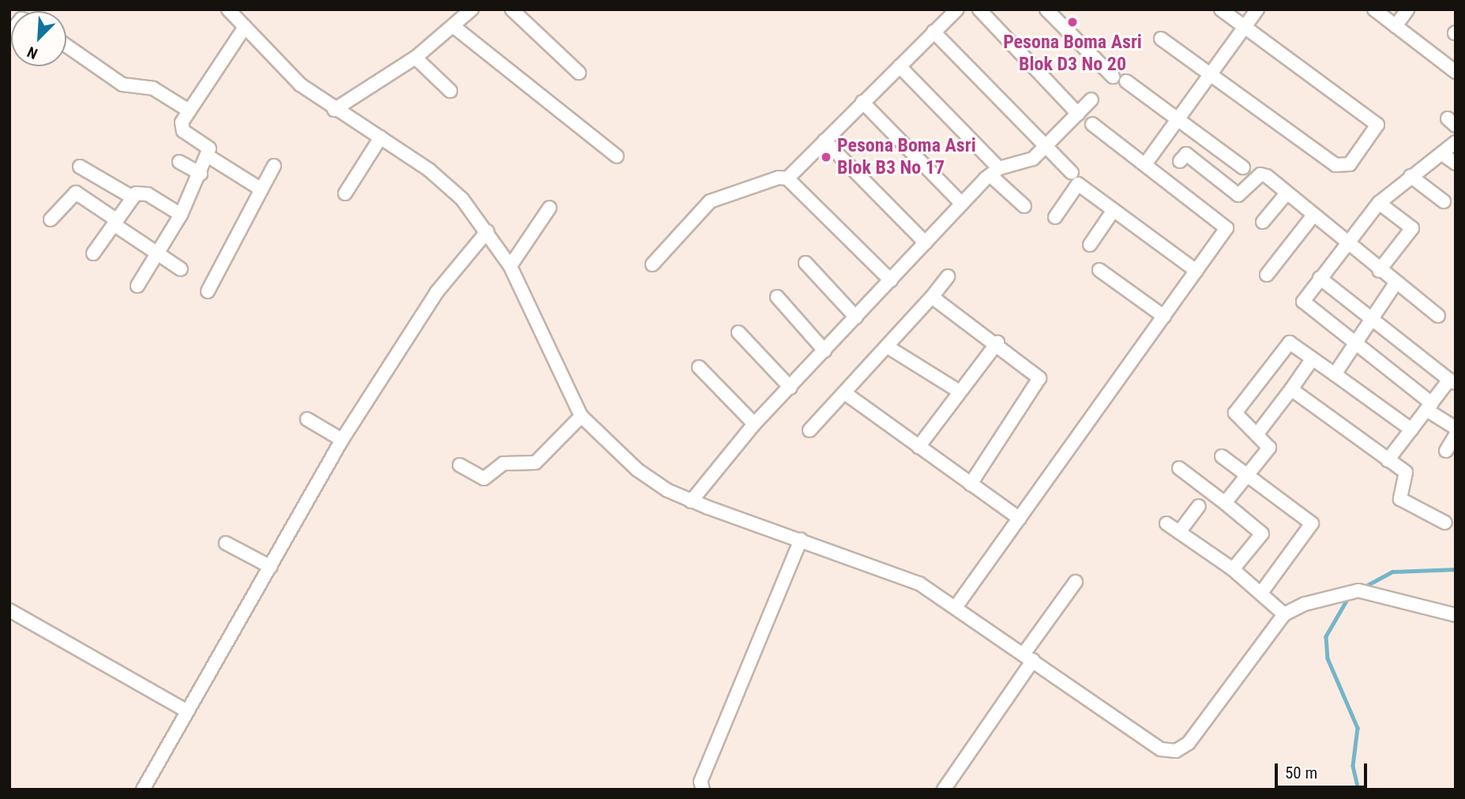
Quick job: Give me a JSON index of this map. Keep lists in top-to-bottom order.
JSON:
{
  "places": ["Pesona Boma Asri Blok D3 No 20", "Pesona Boma Asri Blok B3 No 17"],
  "scale_bar": "50 m",
  "north": "bottom left"
}
